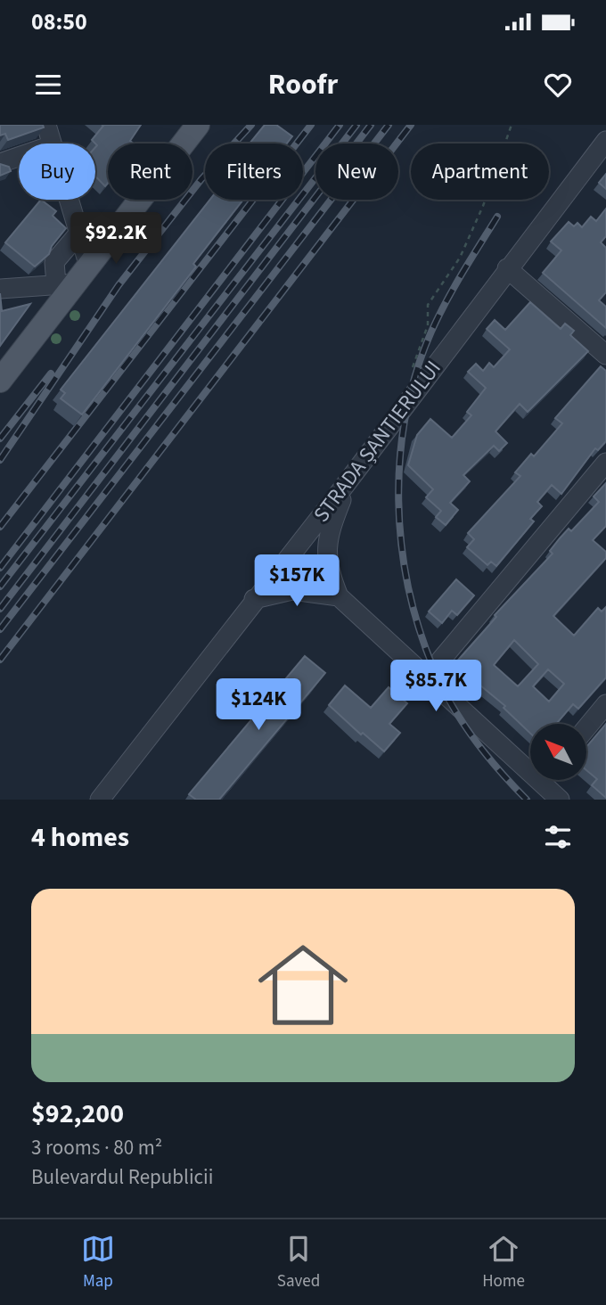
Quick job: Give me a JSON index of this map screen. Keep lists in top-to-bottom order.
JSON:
{
  "streets": {
    "street": ["STRADA ȘANTIERULUI"]
  },
  "north": "top left",
  "page": {
    "status": "08:50",
    "header": "Roofr",
    "chip": [
      "Buy",
      "Rent",
      "Filters",
      "New",
      "Apartment"
    ],
    "price": [
      "$92.2K",
      "$157K",
      "$85.7K",
      "$124K"
    ],
    "heading": "4 homes",
    "list": [
      {
        "name": "$92,200",
        "note": "3 rooms · 80 m² · Bulevardul Republicii"
      }
    ],
    "tabs": ["Map", "Saved", "Home"]
  }
}
